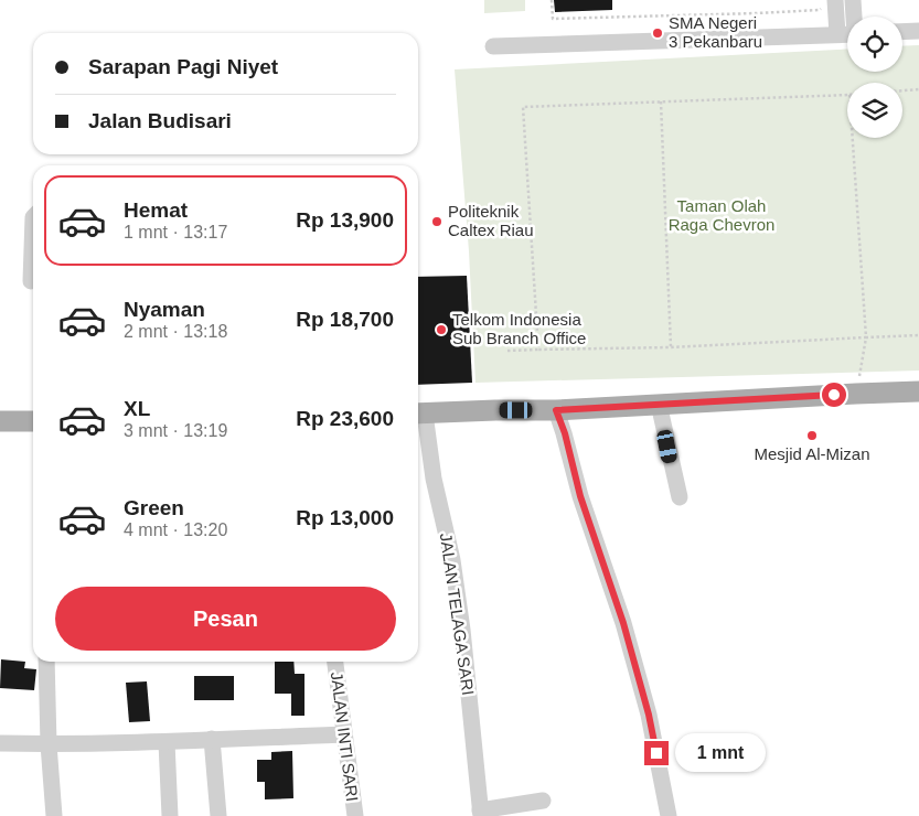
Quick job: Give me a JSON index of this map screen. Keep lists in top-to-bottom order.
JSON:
{
  "streets": {
    "street": ["JALAN TELAGA SARI", "JALAN INTI SARI"]
  },
  "parks": ["Taman Olah Raga Chevron"],
  "places": [
    "SMA Negeri 3 Pekanbaru",
    "Politeknik Caltex Riau",
    "Telkom Indonesia Sub Branch Office",
    "Mesjid Al-Mizan"
  ],
  "page": {
    "banner": ["Sarapan Pagi Niyet", "Jalan Budisari"],
    "list": [
      {
        "name": "Hemat",
        "note": "1 mnt · 13:17",
        "value": "Rp 13,900"
      },
      {
        "name": "Nyaman",
        "note": "2 mnt · 13:18",
        "value": "Rp 18,700"
      },
      {
        "name": "XL",
        "note": "3 mnt · 13:19",
        "value": "Rp 23,600"
      },
      {
        "name": "Green",
        "note": "4 mnt · 13:20",
        "value": "Rp 13,000"
      }
    ],
    "buttons": "Pesan",
    "bubble": "1 mnt"
  }
}
